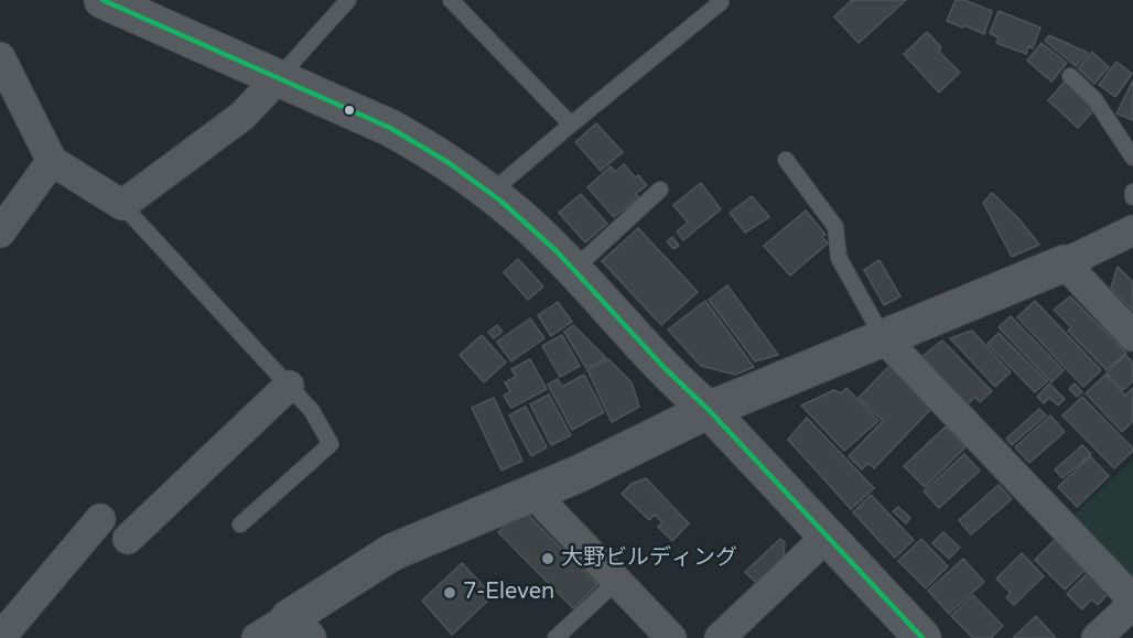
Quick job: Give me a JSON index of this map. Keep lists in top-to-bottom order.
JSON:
{
  "places": ["大野ビルディング", "7-Eleven"]
}
